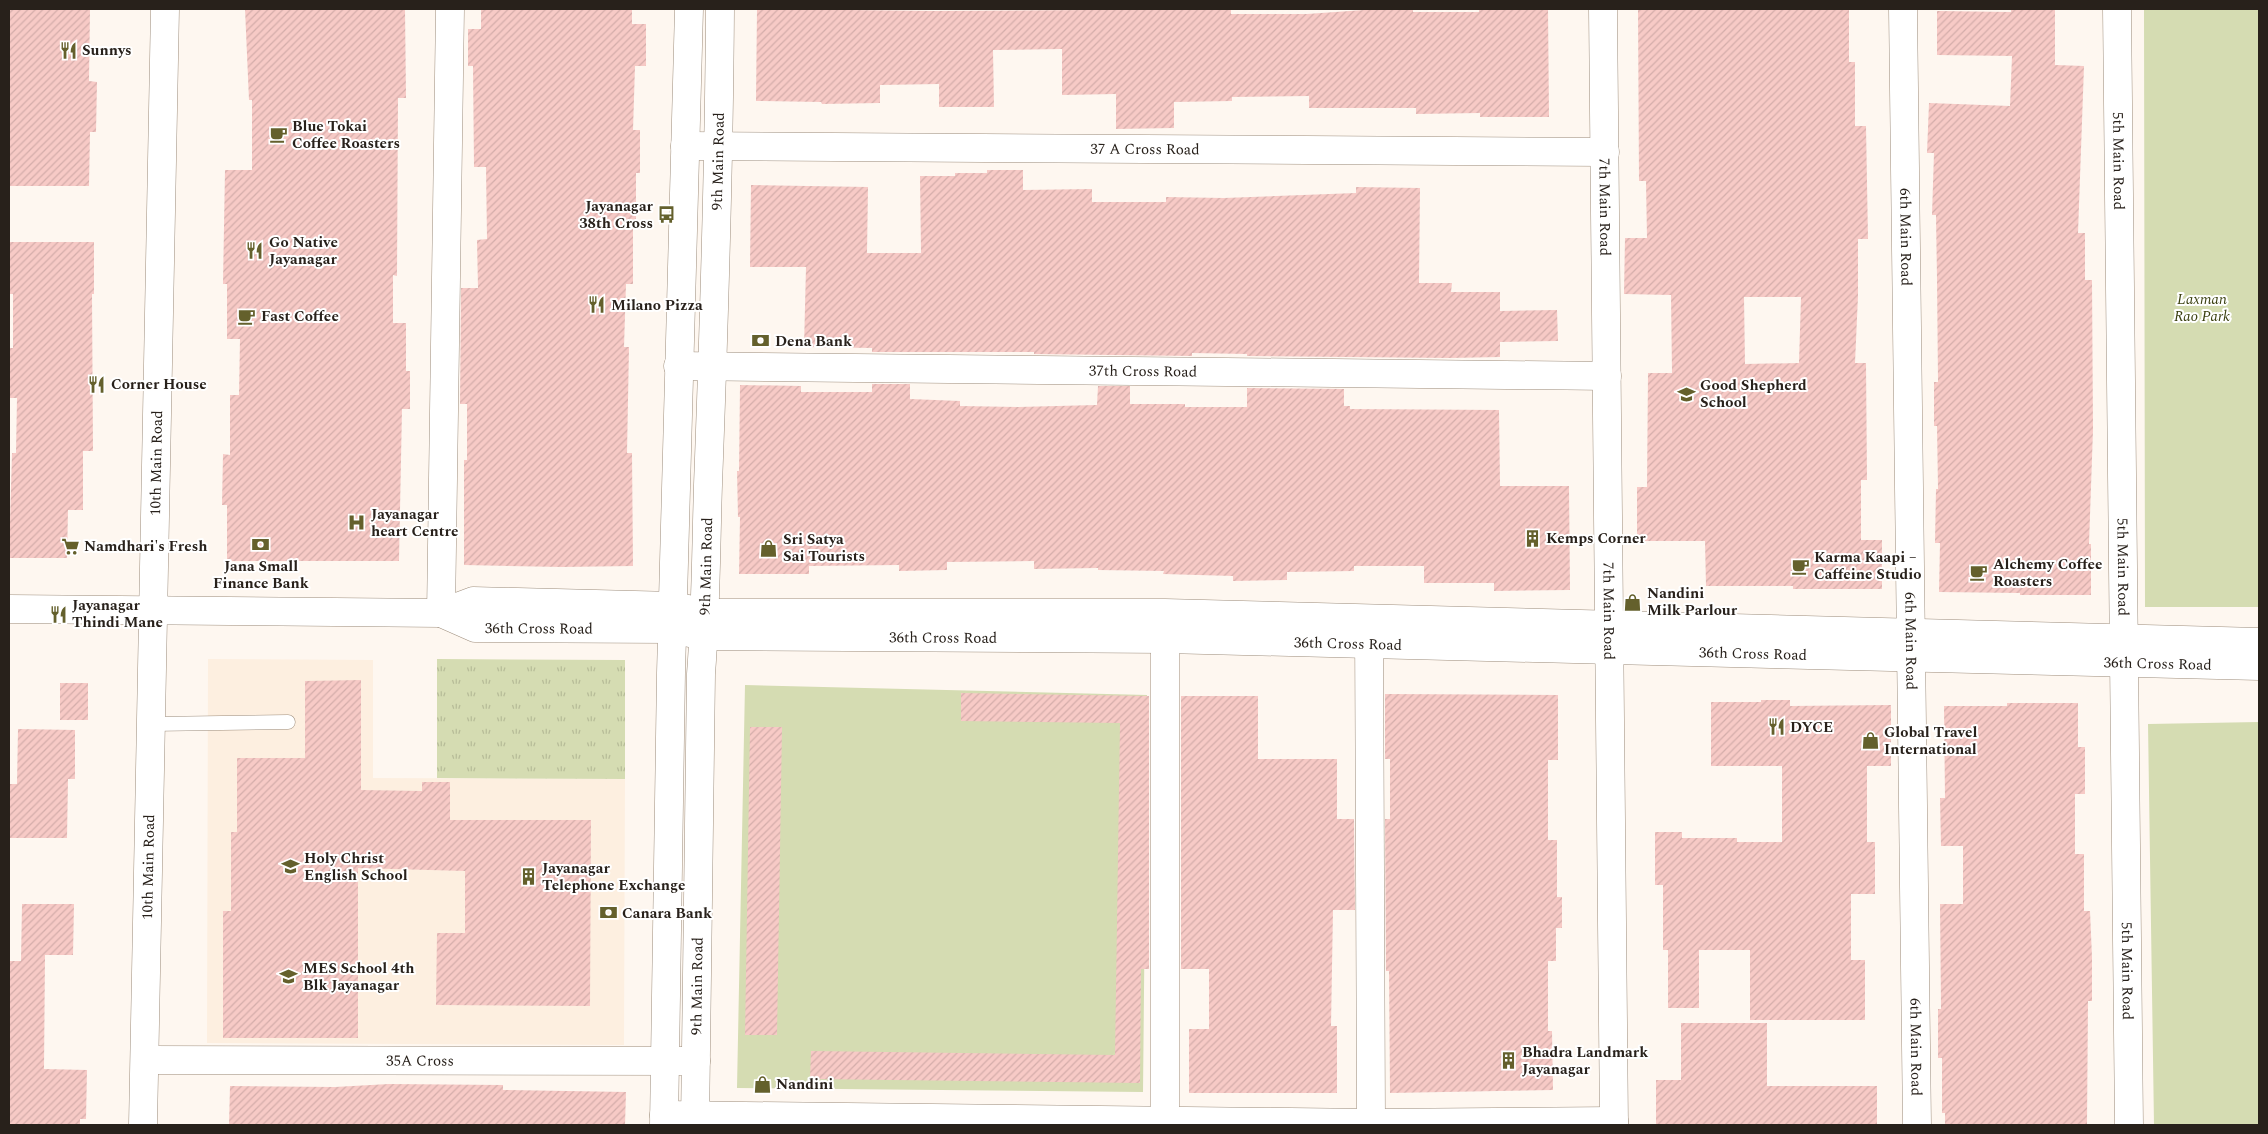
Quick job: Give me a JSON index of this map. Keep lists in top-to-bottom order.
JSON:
{
  "streets": {
    "street": [
      "37 A Cross Road",
      "9th Main Road",
      "5th Main Road",
      "7th Main Road",
      "6th Main Road",
      "37th Cross Road",
      "10th Main Road",
      "36th Cross Road",
      "35A Cross"
    ]
  },
  "crossings": [
    ["37 A Cross Road", "9th Main Road"],
    ["37 A Cross Road", "7th Main Road"],
    ["9th Main Road", "37th Cross Road"],
    ["9th Main Road", "36th Cross Road"],
    ["9th Main Road", "35A Cross"],
    ["5th Main Road", "36th Cross Road"],
    ["7th Main Road", "37th Cross Road"],
    ["7th Main Road", "36th Cross Road"],
    ["6th Main Road", "36th Cross Road"],
    ["10th Main Road", "36th Cross Road"],
    ["10th Main Road", "35A Cross"]
  ],
  "parks": ["Laxman Rao Park"],
  "places": {
    "restaurant": [
      "Sunnys",
      "Go Native Jayanagar",
      "Milano Pizza",
      "Corner House",
      "Jayanagar Thindi Mane",
      "DYCE"
    ],
    "cafe": [
      "Blue Tokai Coffee Roasters",
      "Fast Coffee",
      "Karma Kaapi – Caffeine Studio",
      "Alchemy Coffee Roasters"
    ],
    "bus stop": ["Jayanagar 38th Cross"],
    "bank": ["Dena Bank", "Jana Small Finance Bank", "Canara Bank"],
    "school or university": ["Good Shepherd School", "Holy Christ English School", "MES School 4th Blk Jayanagar"],
    "hospital": ["Jayanagar heart Centre"],
    "building": ["Kemps Corner", "Jayanagar Telephone Exchange", "Bhadra Landmark Jayanagar"],
    "supermarket": ["Namdhari's Fresh"],
    "shop": [
      "Sri Satya Sai Tourists",
      "Nandini Milk Parlour",
      "Global Travel International",
      "Nandini"
    ]
  }
}
